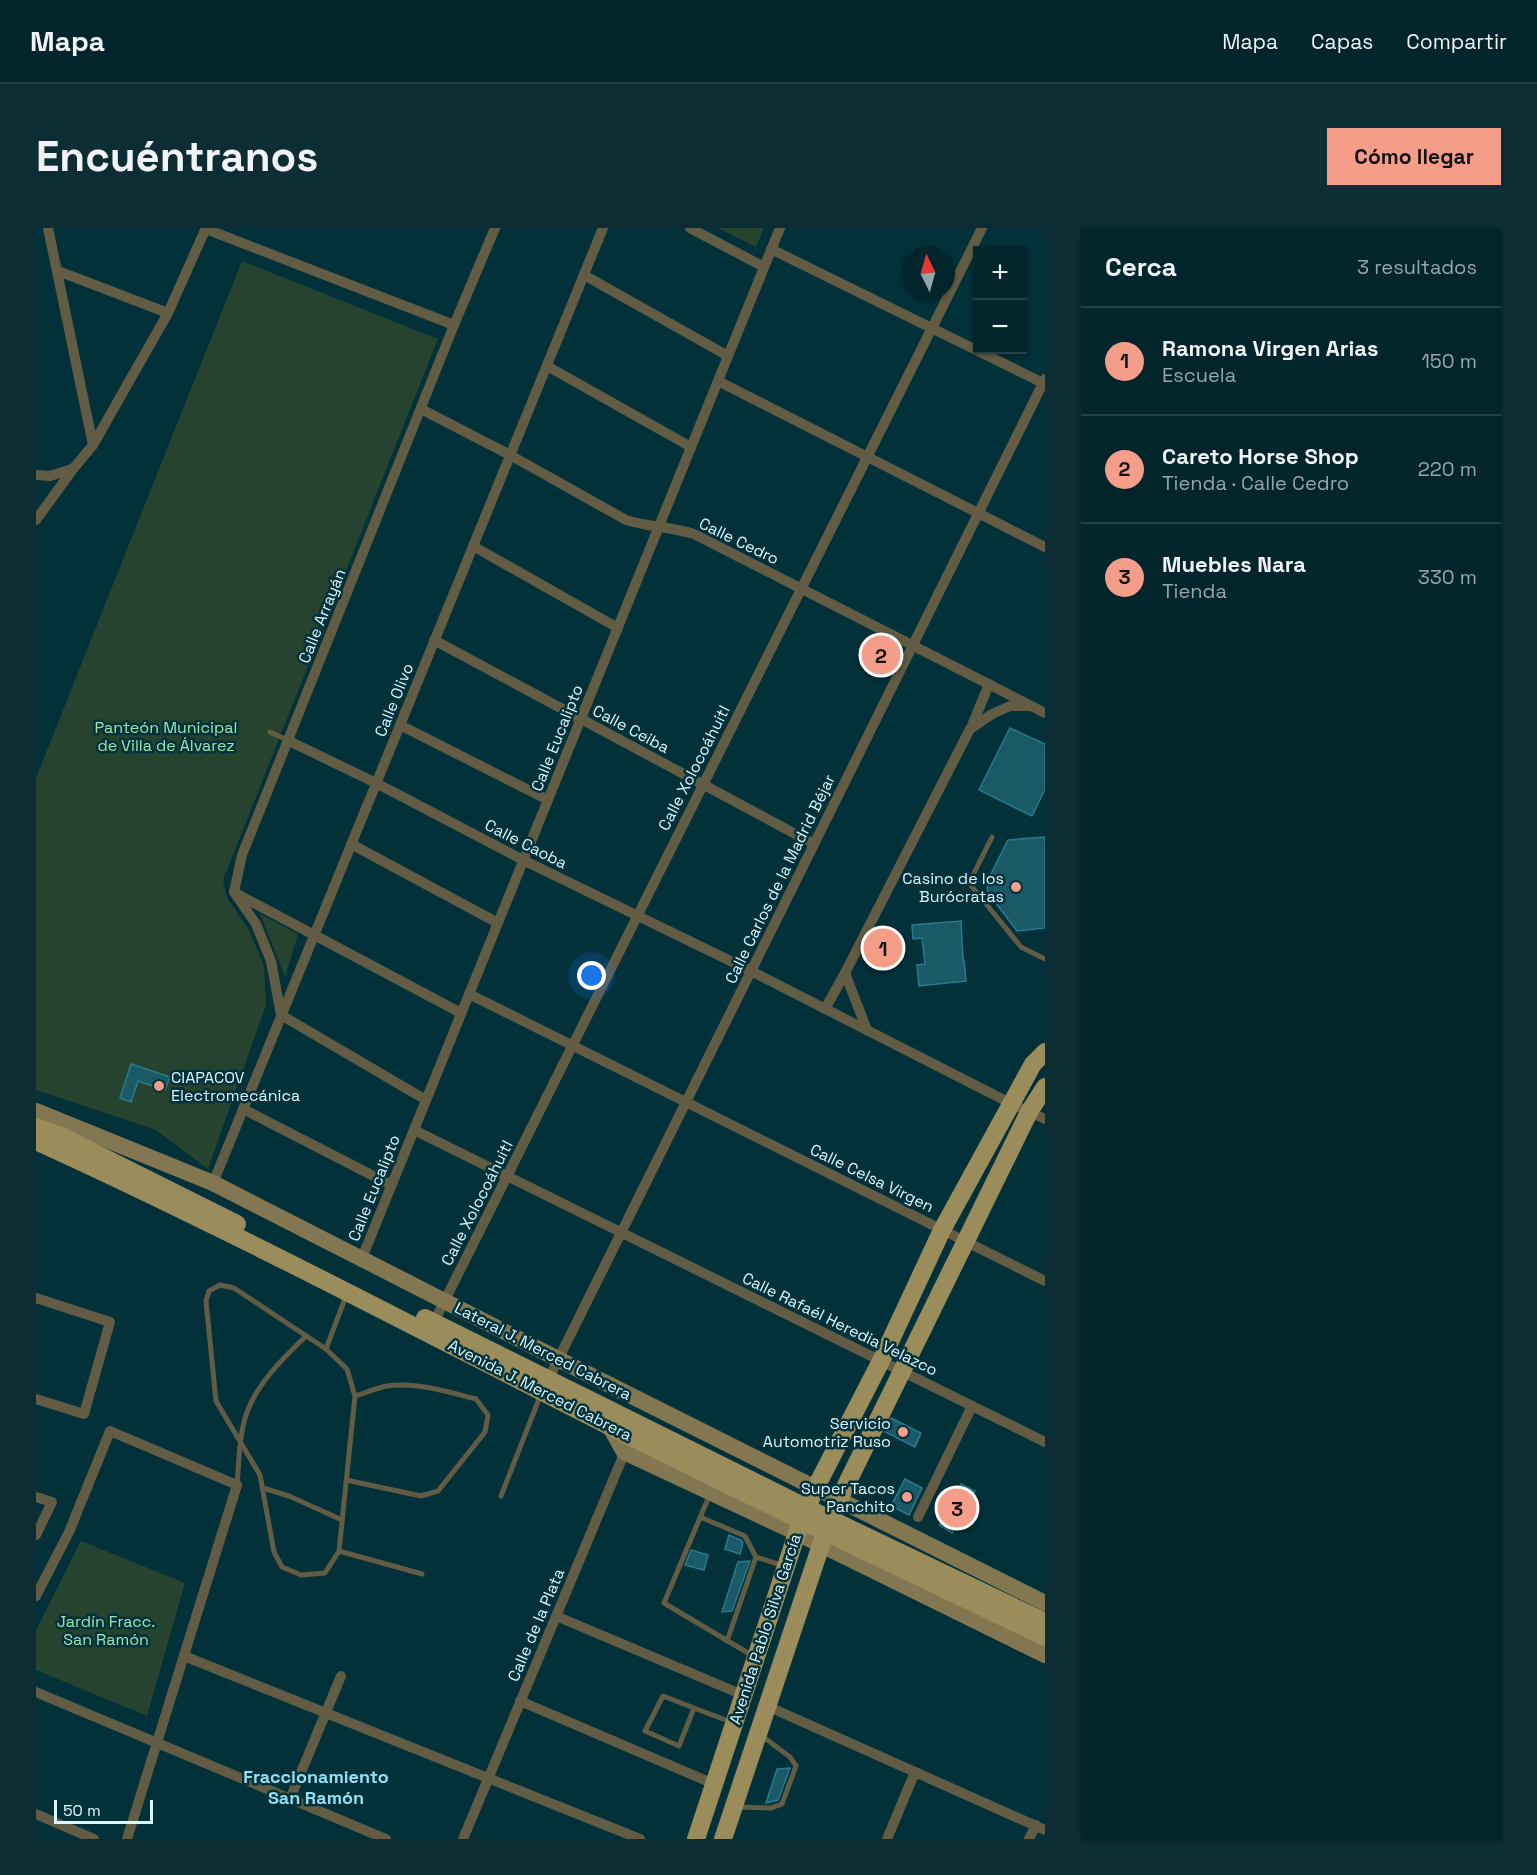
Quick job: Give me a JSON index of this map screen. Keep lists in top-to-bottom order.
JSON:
{
  "streets": {
    "main road": ["Avenida J. Merced Cabrera", "Avenida Pablo Silva García"],
    "street": [
      "Calle Cedro",
      "Calle Arrayán",
      "Calle Olivo",
      "Calle Ceiba",
      "Calle Eucalipto",
      "Calle Xolocoáhuitl",
      "Calle Caoba",
      "Calle Carlos de la Madrid Béjar",
      "Calle Celsa Virgen",
      "Calle Rafaél Heredia Velazco",
      "Lateral J. Merced Cabrera",
      "Calle de la Plata"
    ]
  },
  "crossings": [
    ["Calle Cedro", "Calle Arrayán"],
    ["Calle Cedro", "Calle Olivo"],
    ["Calle Cedro", "Calle Eucalipto"],
    ["Calle Cedro", "Calle Xolocoáhuitl"],
    ["Calle Cedro", "Calle Carlos de la Madrid Béjar"],
    ["Calle Arrayán", "Calle Caoba"],
    ["Calle Olivo", "Calle Ceiba"],
    ["Calle Olivo", "Calle Caoba"],
    ["Calle Olivo", "Lateral J. Merced Cabrera"],
    ["Calle Ceiba", "Calle Eucalipto"],
    ["Calle Ceiba", "Calle Xolocoáhuitl"],
    ["Calle Ceiba", "Calle Carlos de la Madrid Béjar"],
    ["Calle Eucalipto", "Calle Caoba"],
    ["Calle Eucalipto", "Calle Celsa Virgen"],
    ["Calle Eucalipto", "Calle Rafaél Heredia Velazco"],
    ["Calle Eucalipto", "Lateral J. Merced Cabrera"],
    ["Calle Xolocoáhuitl", "Calle Caoba"],
    ["Calle Xolocoáhuitl", "Calle Celsa Virgen"],
    ["Calle Xolocoáhuitl", "Calle Rafaél Heredia Velazco"],
    ["Calle Xolocoáhuitl", "Lateral J. Merced Cabrera"],
    ["Calle Xolocoáhuitl", "Avenida J. Merced Cabrera"],
    ["Calle Caoba", "Calle Carlos de la Madrid Béjar"],
    ["Calle Caoba", "Avenida Pablo Silva García"],
    ["Calle Carlos de la Madrid Béjar", "Calle Celsa Virgen"],
    ["Calle Carlos de la Madrid Béjar", "Calle Rafaél Heredia Velazco"],
    ["Calle Carlos de la Madrid Béjar", "Lateral J. Merced Cabrera"],
    ["Calle Carlos de la Madrid Béjar", "Avenida J. Merced Cabrera"],
    ["Calle Celsa Virgen", "Avenida Pablo Silva García"],
    ["Calle Rafaél Heredia Velazco", "Avenida Pablo Silva García"],
    ["Lateral J. Merced Cabrera", "Avenida Pablo Silva García"],
    ["Avenida J. Merced Cabrera", "Calle de la Plata"],
    ["Avenida J. Merced Cabrera", "Avenida Pablo Silva García"]
  ],
  "districts": ["Fraccionamiento San Ramón"],
  "parks": ["Panteón Municipal de Villa de Álvarez", "Jardín Fracc. San Ramón"],
  "places": [
    "Casino de los Burócratas",
    "CIAPACOV Electromecánica",
    "Servicio Automotriz Ruso",
    "Super Tacos Panchito"
  ],
  "scale_bar": "50 m",
  "north": "top",
  "page": {
    "header": "Mapa",
    "nav": ["Mapa", "Capas", "Compartir"],
    "buttons": "Cómo llegar",
    "title": "Encuéntranos",
    "heading": ["Cerca", "3 resultados"],
    "map_buttons": ["+", "−"],
    "list": [
      {
        "mark": "1",
        "name": "Ramona Virgen Arias",
        "note": "Escuela",
        "value": "150 m"
      },
      {
        "mark": "2",
        "name": "Careto Horse Shop",
        "note": "Tienda · Calle Cedro",
        "value": "220 m"
      },
      {
        "mark": "3",
        "name": "Muebles Nara",
        "note": "Tienda",
        "value": "330 m"
      }
    ],
    "pins": ["2", "1", "3"],
    "scale": "50 m"
  }
}
